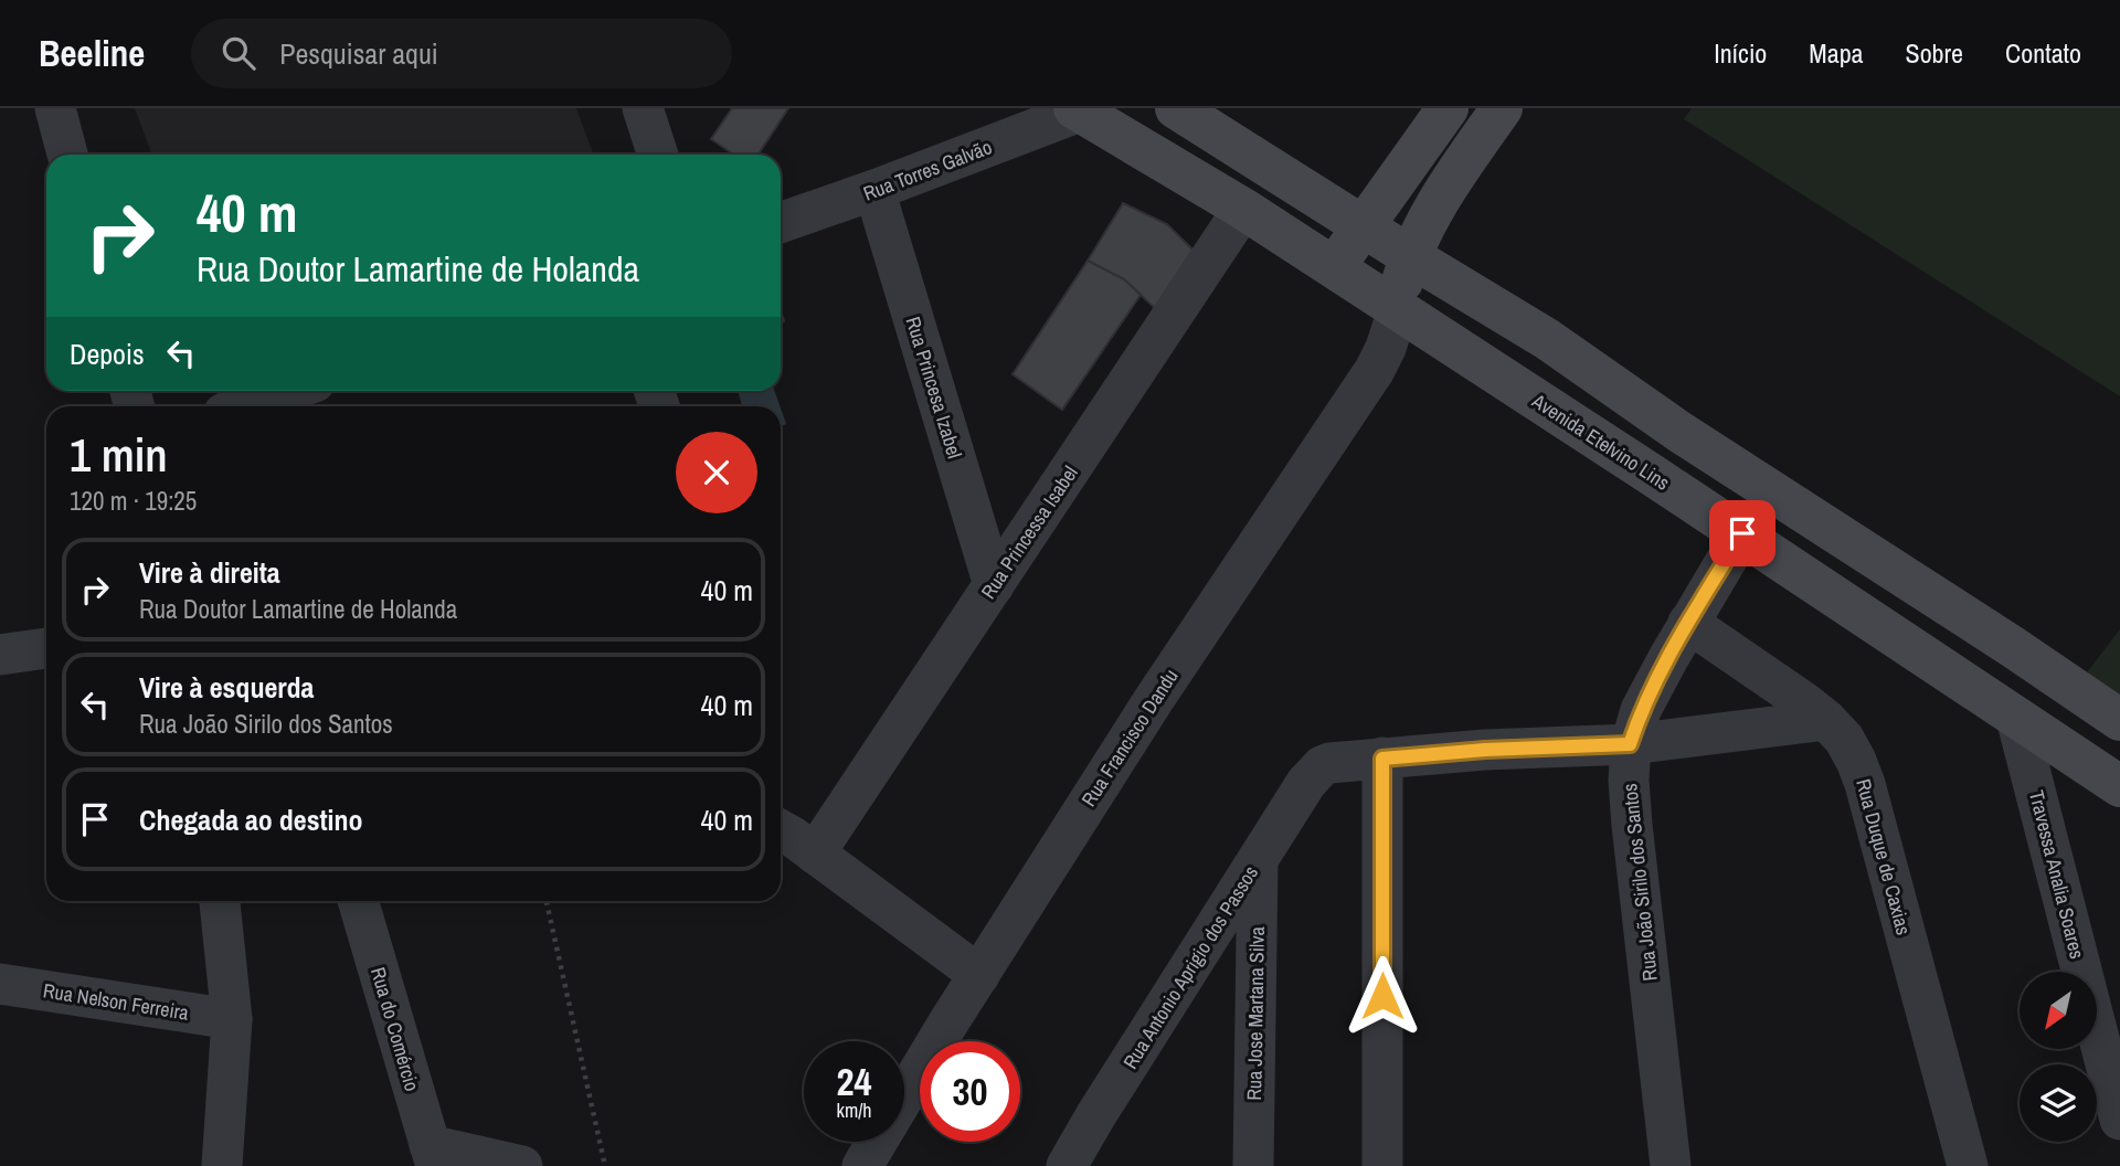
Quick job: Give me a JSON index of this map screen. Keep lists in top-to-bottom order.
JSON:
{
  "streets": {
    "main road": ["Avenida Etelvino Lins"],
    "street": [
      "Rua Torres Galvão",
      "Rua Princesa Izabel",
      "Rua Princessa Isabel",
      "Rua Francisco Dandu",
      "Rua Duque de Caxias",
      "Travessa Analia Soares",
      "Rua João Sirilo dos Santos",
      "Rua Antonio Aprigio dos Passos",
      "Rua Nelson Ferreira",
      "Rua Jose Martana Silva",
      "Rua do Comércio"
    ]
  },
  "crossings": [
    ["Rua Torres Galvão", "Rua Princesa Izabel"],
    ["Rua Torres Galvão", "Avenida Etelvino Lins"],
    ["Rua Princesa Izabel", "Rua Princessa Isabel"],
    ["Avenida Etelvino Lins", "Rua Princessa Isabel"],
    ["Avenida Etelvino Lins", "Rua Francisco Dandu"],
    ["Avenida Etelvino Lins", "Travessa Analia Soares"],
    ["Avenida Etelvino Lins", "Rua João Sirilo dos Santos"],
    ["Rua Duque de Caxias", "Rua João Sirilo dos Santos"],
    ["Rua Antonio Aprigio dos Passos", "Rua Jose Martana Silva"]
  ],
  "north": "bottom left",
  "page": {
    "header": "Beeline",
    "search": "Pesquisar aqui",
    "nav": [
      "Início",
      "Mapa",
      "Sobre",
      "Contato"
    ],
    "turn": ["40 m", "Rua Doutor Lamartine de Holanda"],
    "then": "Depois",
    "heading": ["1 min", "120 m · 19:25"],
    "list": [
      {
        "name": "Vire à direita",
        "note": "Rua Doutor Lamartine de Holanda",
        "value": "40 m"
      },
      {
        "name": "Vire à esquerda",
        "note": "Rua João Sirilo dos Santos",
        "value": "40 m"
      },
      {
        "name": "Chegada ao destino",
        "value": "40 m"
      }
    ],
    "speed": "24 km/h",
    "limit": "30"
  }
}
